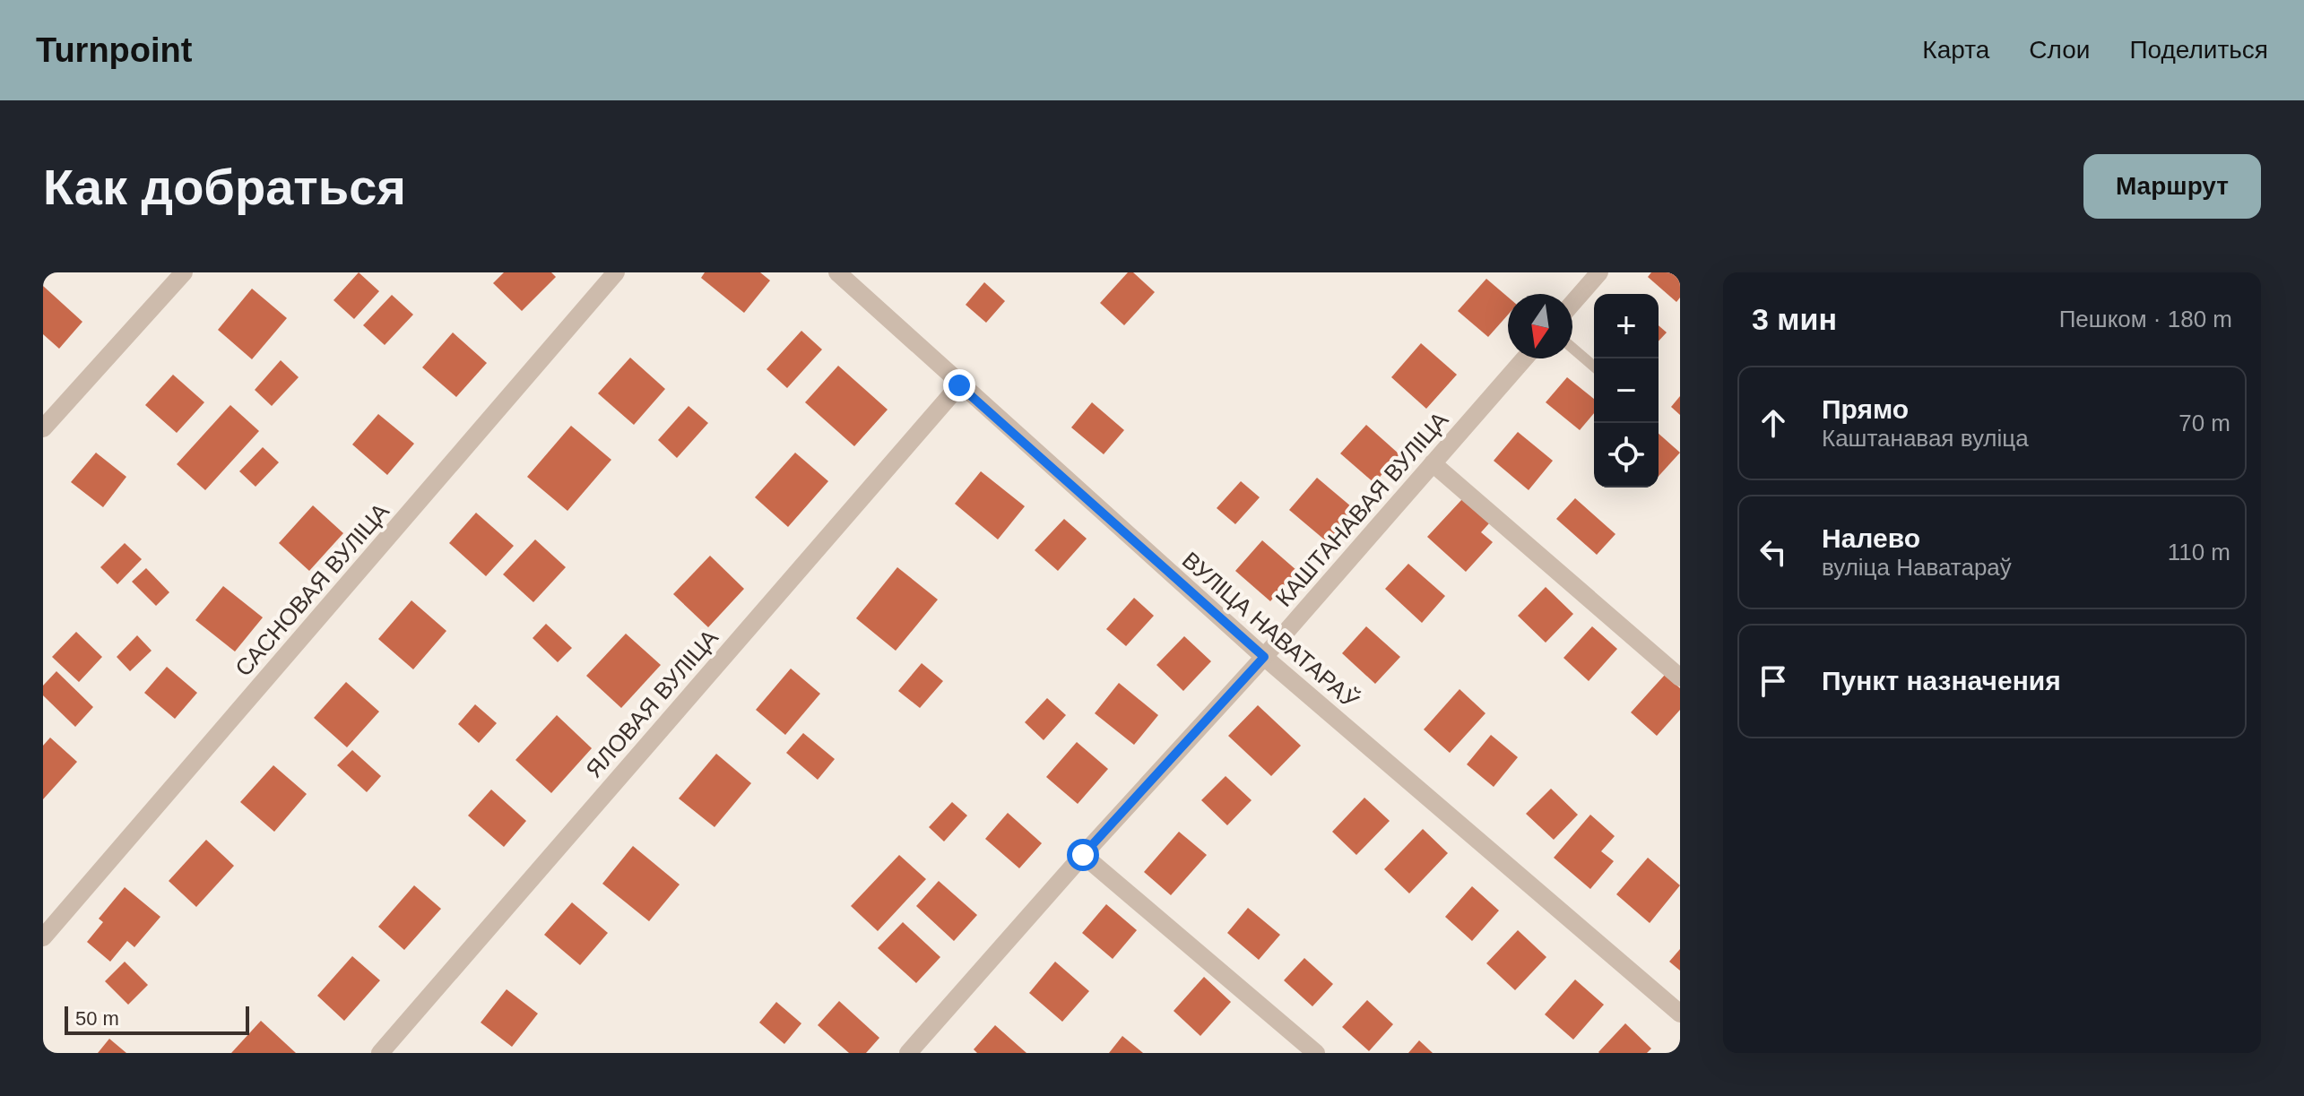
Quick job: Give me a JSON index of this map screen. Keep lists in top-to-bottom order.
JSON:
{
  "streets": {
    "street": [
      "КАШТАНАВАЯ ВУЛІЦА",
      "САСНОВАЯ ВУЛІЦА",
      "ВУЛІЦА НАВАТАРАЎ",
      "ЯЛОВАЯ ВУЛІЦА"
    ]
  },
  "crossings": [
    ["КАШТАНАВАЯ ВУЛІЦА", "ВУЛІЦА НАВАТАРАЎ"],
    ["ВУЛІЦА НАВАТАРАЎ", "ЯЛОВАЯ ВУЛІЦА"]
  ],
  "scale_bar": "50 m",
  "north": "bottom",
  "page": {
    "header": "Turnpoint",
    "nav": ["Карта", "Слои", "Поделиться"],
    "buttons": "Маршрут",
    "title": "Как добраться",
    "heading": ["3 мин", "Пешком · 180 m"],
    "map_buttons": ["+", "−"],
    "list": [
      ["Прямо", "Каштанавая вуліца", "70 m"],
      ["Налево", "вуліца Наватараў", "110 m"],
      "Пункт назначения"
    ],
    "scale": "50 m"
  }
}
